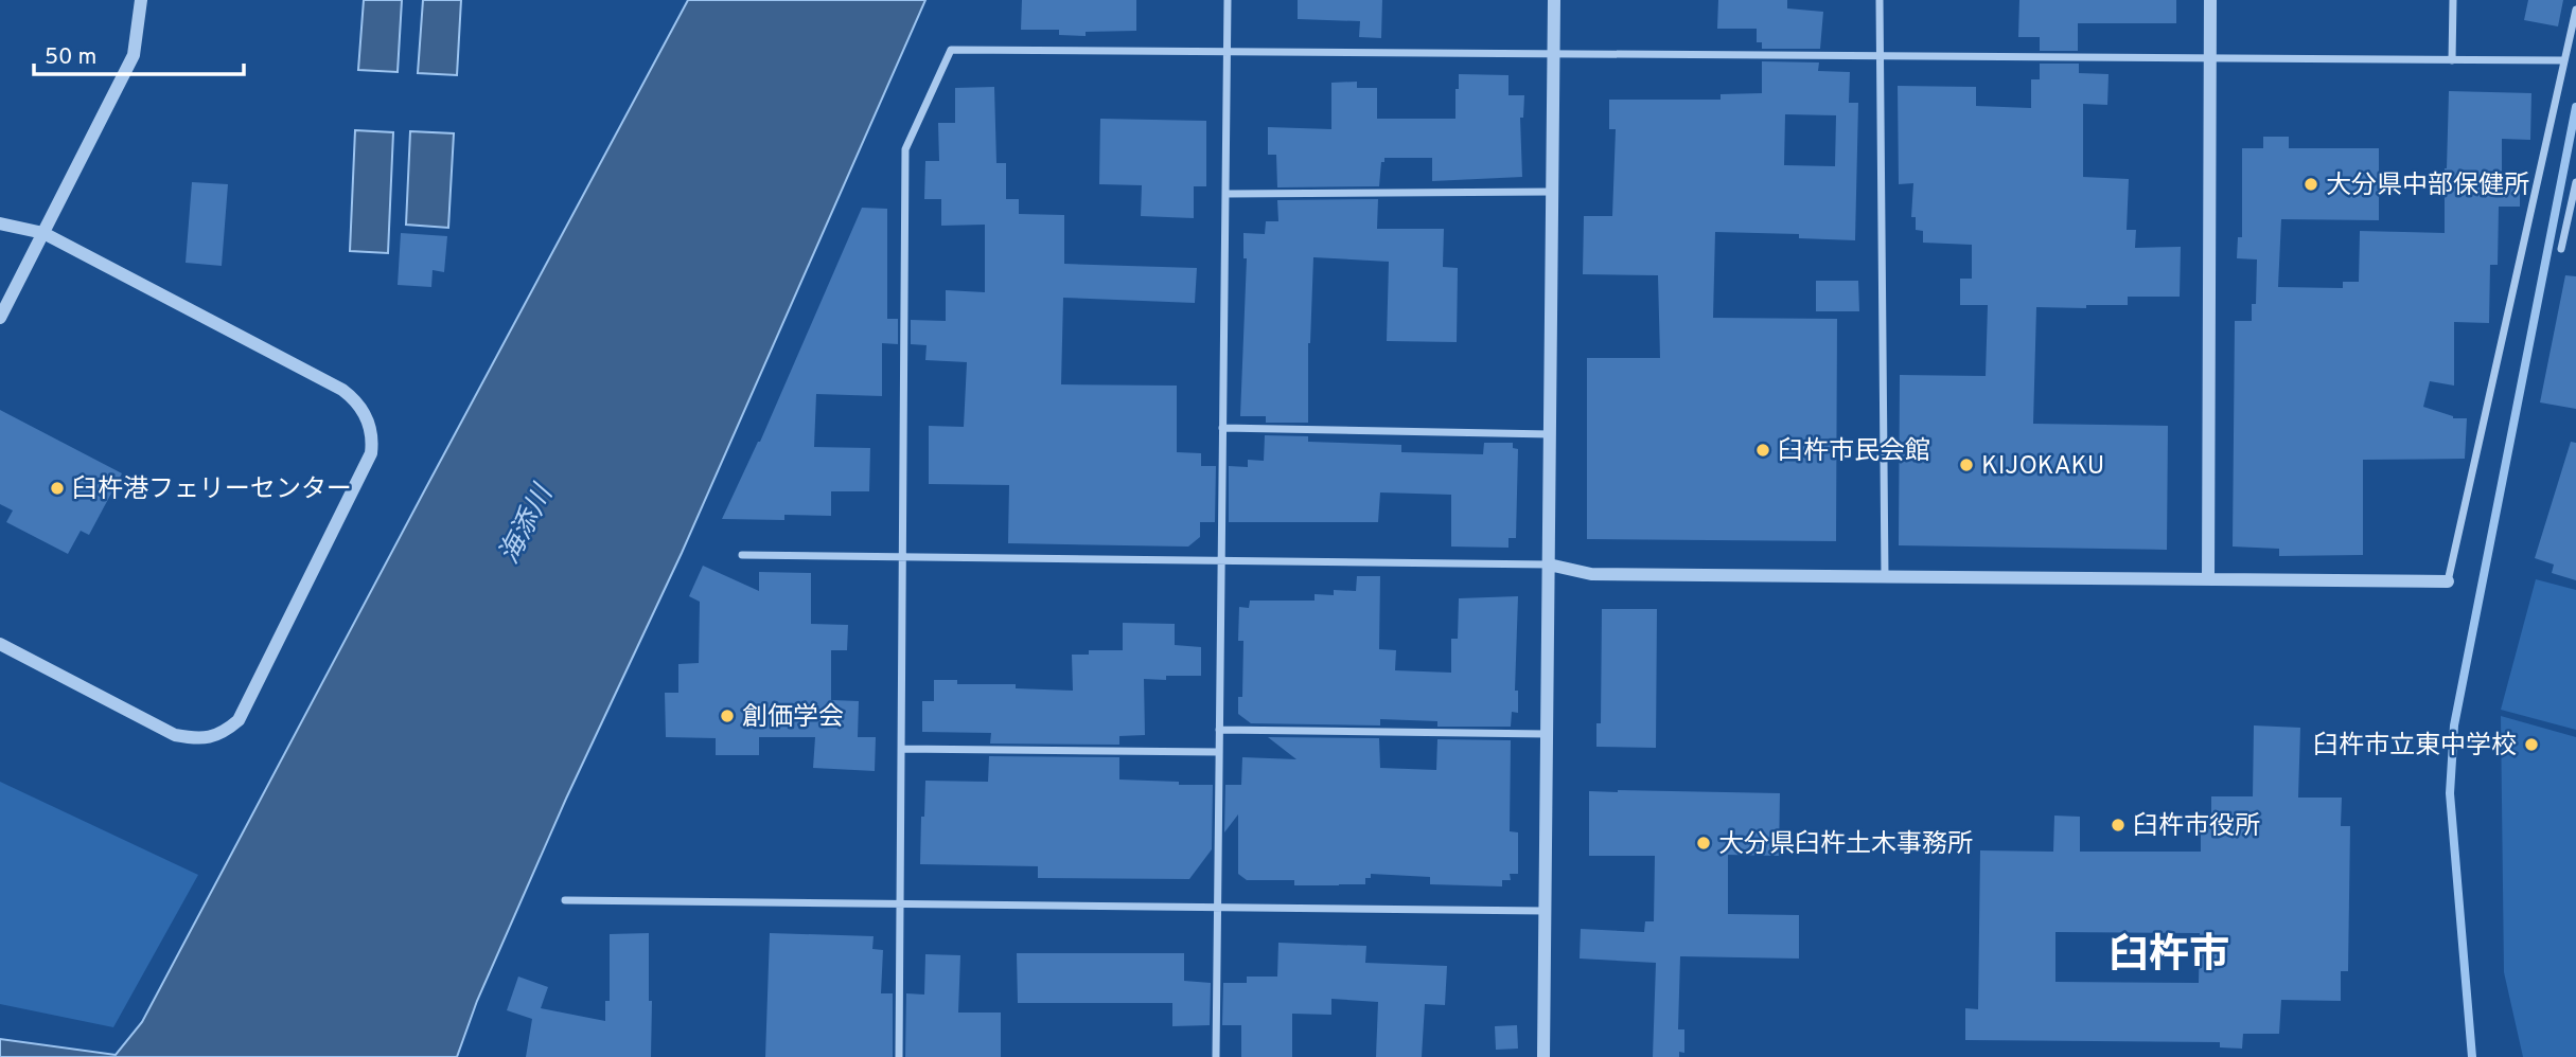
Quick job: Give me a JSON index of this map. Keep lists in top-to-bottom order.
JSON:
{
  "districts": ["臼杵市"],
  "water": ["海添川"],
  "places": [
    "大分県中部保健所",
    "臼杵市民会館",
    "KIJOKAKU",
    "臼杵港フェリーセンター",
    "創価学会",
    "臼杵市立東中学校",
    "臼杵市役所",
    "大分県臼杵土木事務所"
  ],
  "scale_bar": "50 m"
}
